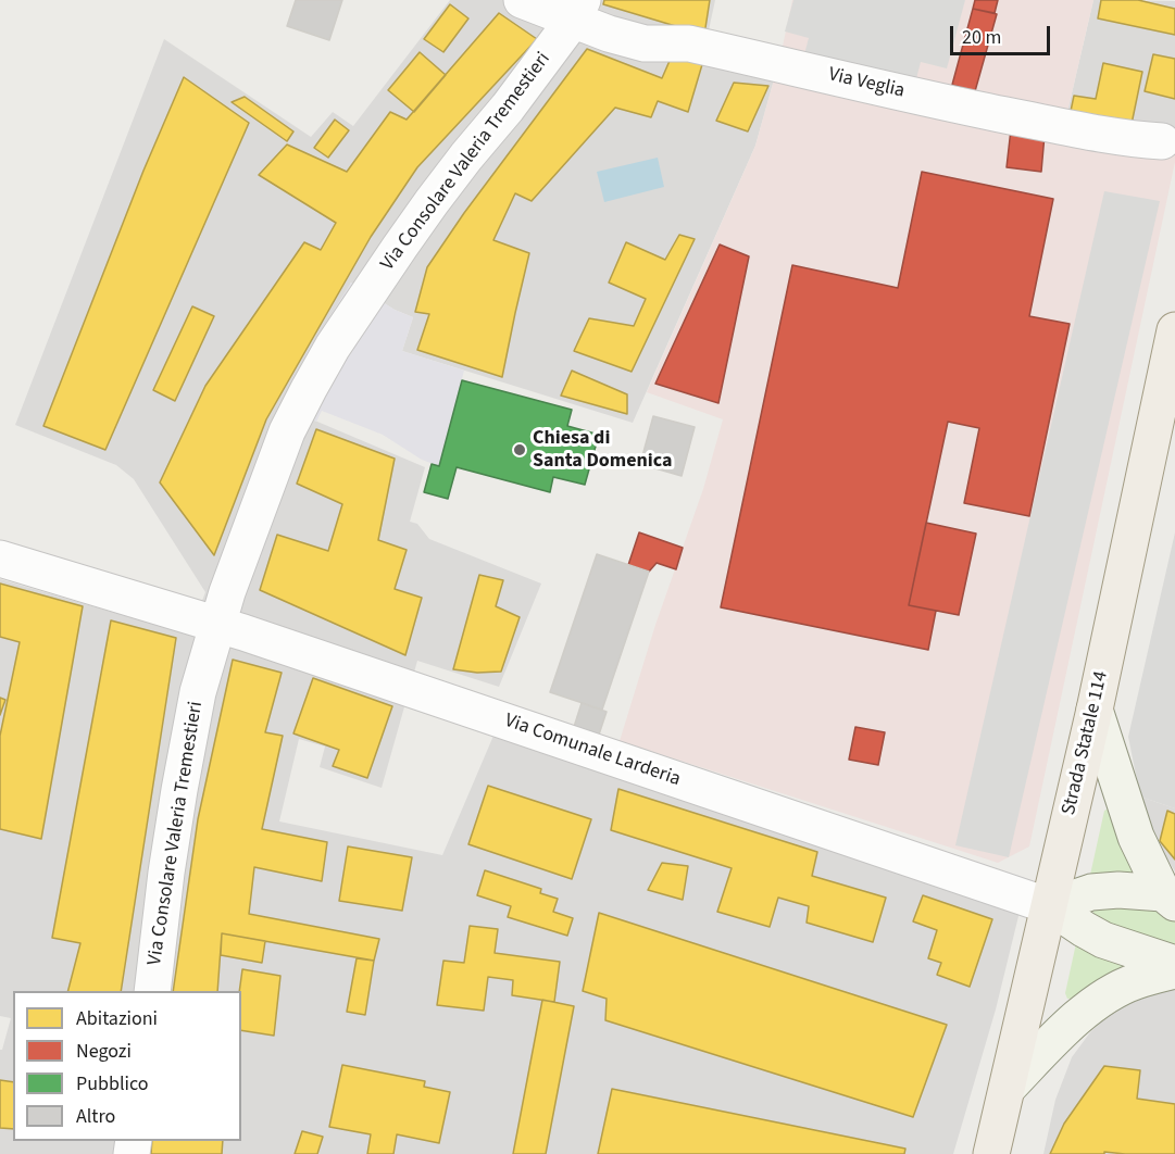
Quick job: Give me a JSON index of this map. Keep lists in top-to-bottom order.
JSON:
{
  "streets": {
    "main road": ["Strada Statale 114"],
    "street": ["Via Veglia", "Via Consolare Valeria Tremestieri", "Via Comunale Larderia"]
  },
  "crossings": [
    ["Via Veglia", "Via Consolare Valeria Tremestieri"],
    ["Via Consolare Valeria Tremestieri", "Via Comunale Larderia"],
    ["Strada Statale 114", "Via Comunale Larderia"]
  ],
  "places": ["Chiesa di Santa Domenica"],
  "legend": [
    "Abitazioni",
    "Negozi",
    "Pubblico",
    "Altro"
  ],
  "scale_bar": "20 m"
}
